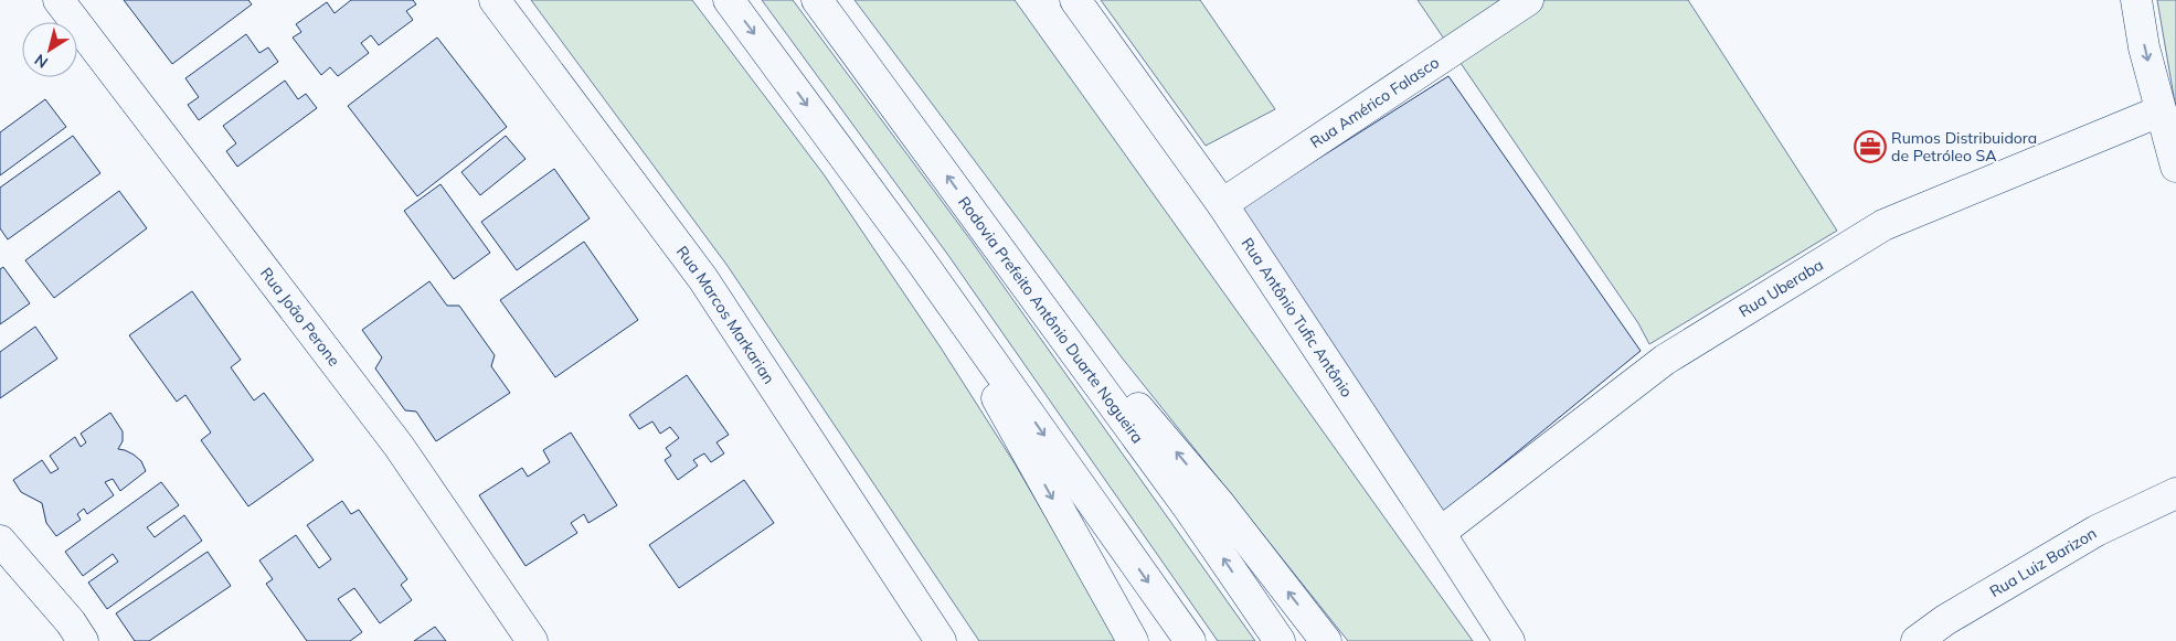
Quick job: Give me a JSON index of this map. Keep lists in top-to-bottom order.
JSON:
{
  "streets": {
    "main road": [
      "Rua Américo Falasco",
      "Rua Uberaba",
      "Rua Marcos Markarian",
      "Rua João Perone",
      "Rua Antônio Tufic Antônio",
      "Rodovia Prefeito Antônio Duarte Nogueira",
      "Rua Luiz Barizon"
    ]
  },
  "crossings": [
    ["Rua Américo Falasco", "Rua Antônio Tufic Antônio"],
    ["Rua Uberaba", "Rua Antônio Tufic Antônio"]
  ],
  "places": {
    "office": ["Rumos Distribuidora de Petróleo SA"]
  },
  "north": "bottom left"
}
